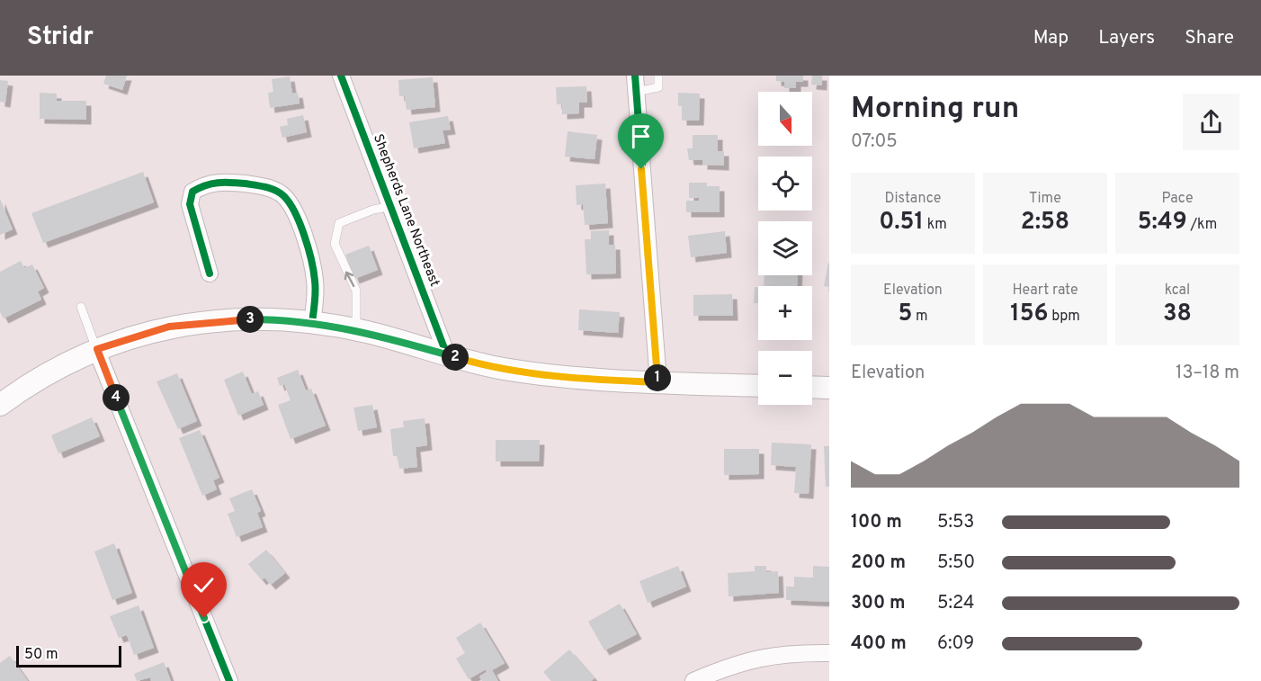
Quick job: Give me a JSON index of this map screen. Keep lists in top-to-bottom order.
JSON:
{
  "streets": {
    "street": ["Shepherds Lane Northeast"]
  },
  "scale_bar": "50 m",
  "north": "bottom",
  "page": {
    "header": "Stridr",
    "nav": ["Map", "Layers", "Share"],
    "heading": ["Morning run", "07:05"],
    "map_buttons": ["+", "−"],
    "stats": [
      ["Distance", "0.51 km"],
      ["Time", "2:58"],
      ["Pace", "5:49 /km"],
      ["Elevation", "5 m"],
      ["Heart rate", "156 bpm"],
      ["kcal", "38"]
    ],
    "pins": [
      "3",
      "2",
      "1",
      "4"
    ],
    "chart": ["Elevation", "13–18 m"],
    "list": [
      {
        "name": "100 m",
        "note": "5:53"
      },
      {
        "name": "200 m",
        "note": "5:50"
      },
      {
        "name": "300 m",
        "note": "5:24"
      },
      {
        "name": "400 m",
        "note": "6:09"
      }
    ],
    "scale": "50 m"
  }
}
